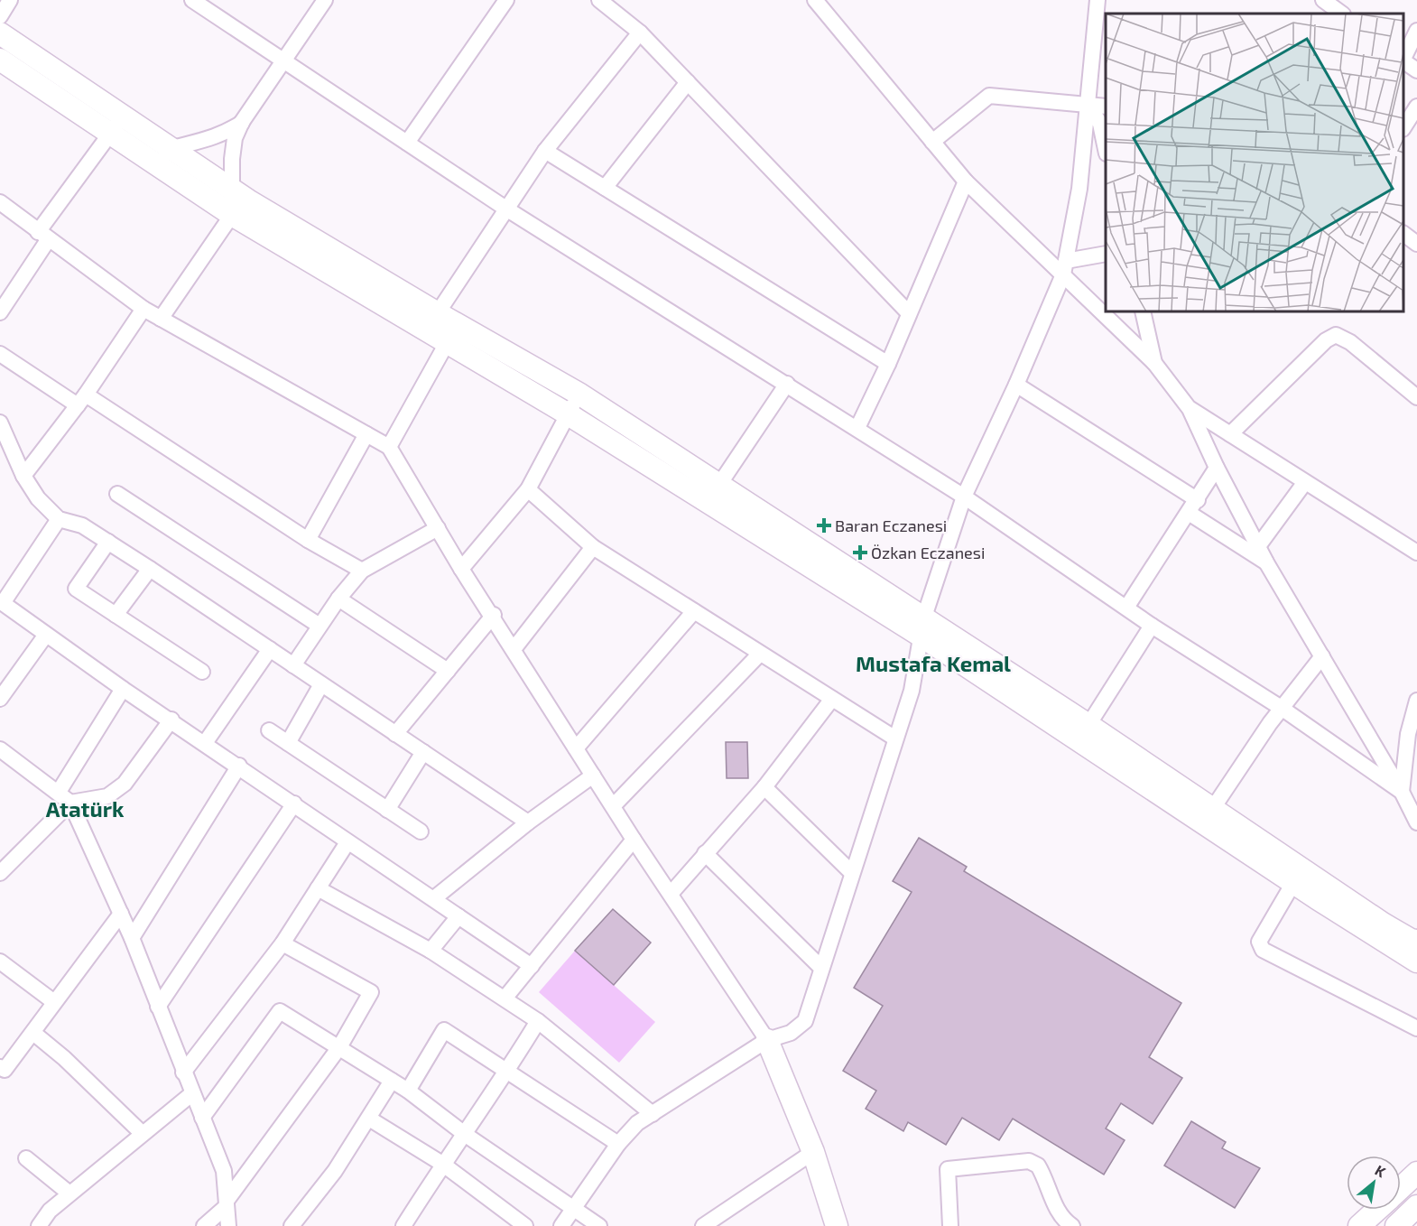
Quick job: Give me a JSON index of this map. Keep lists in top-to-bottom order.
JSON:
{
  "districts": ["Mustafa Kemal", "Atatürk"],
  "places": {
    "health": ["Baran Eczanesi", "Özkan Eczanesi"]
  },
  "north": "top right"
}
